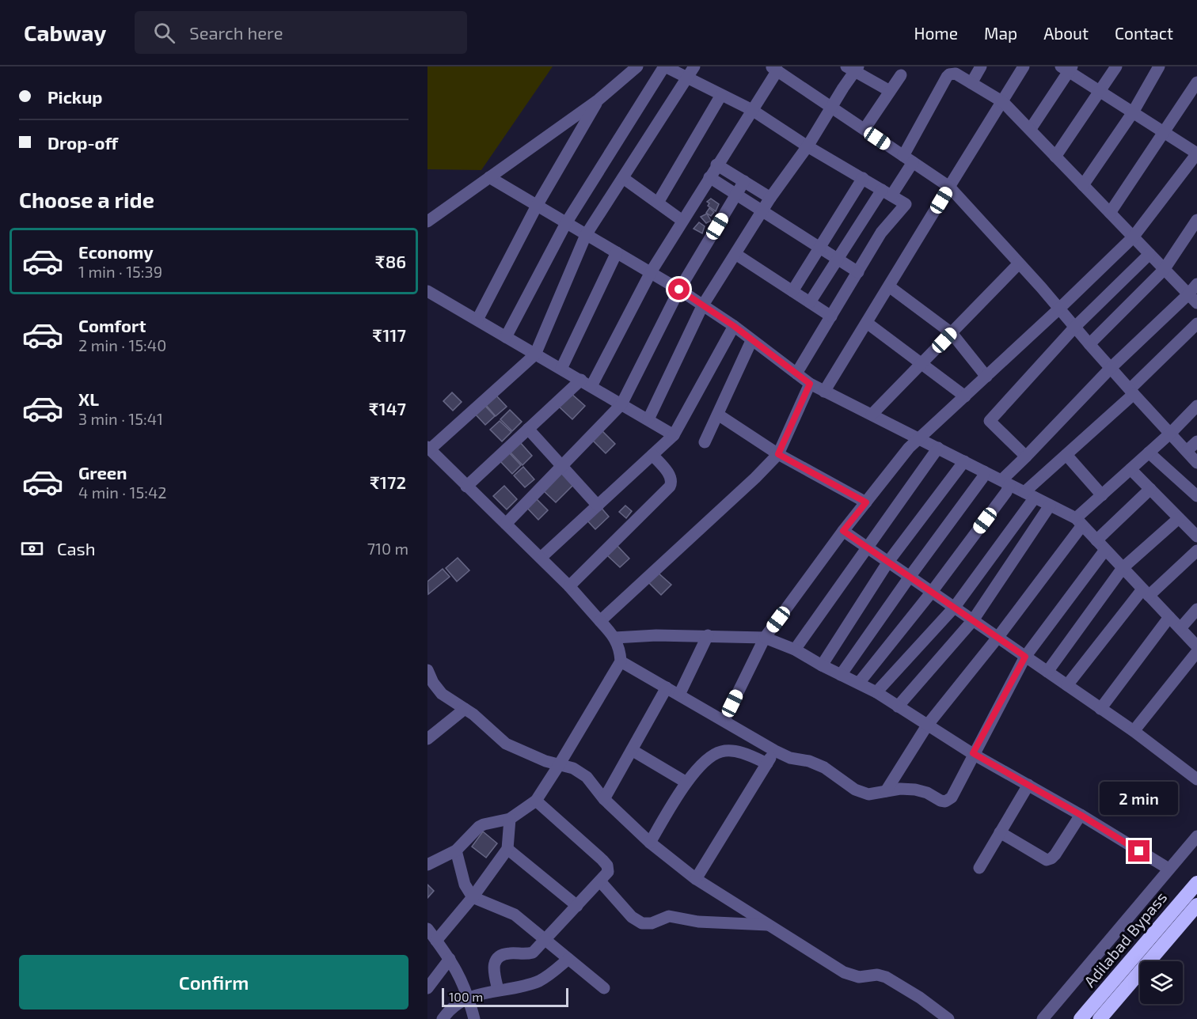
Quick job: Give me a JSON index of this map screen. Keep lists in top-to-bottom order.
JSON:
{
  "streets": {
    "highway": ["Adilabad Bypass"]
  },
  "scale_bar": "100 m",
  "page": {
    "header": "Cabway",
    "search": "Search here",
    "nav": [
      "Home",
      "Map",
      "About",
      "Contact"
    ],
    "banner": ["Pickup", "Drop-off"],
    "heading": "Choose a ride",
    "list": [
      {
        "name": "Economy",
        "note": "1 min · 15:39",
        "value": "₹86"
      },
      {
        "name": "Comfort",
        "note": "2 min · 15:40",
        "value": "₹117"
      },
      {
        "name": "XL",
        "note": "3 min · 15:41",
        "value": "₹147"
      },
      {
        "name": "Green",
        "note": "4 min · 15:42",
        "value": "₹172"
      }
    ],
    "pay": ["Cash", "710 m"],
    "bubble": "2 min",
    "buttons": "Confirm",
    "scale": "100 m"
  }
}
